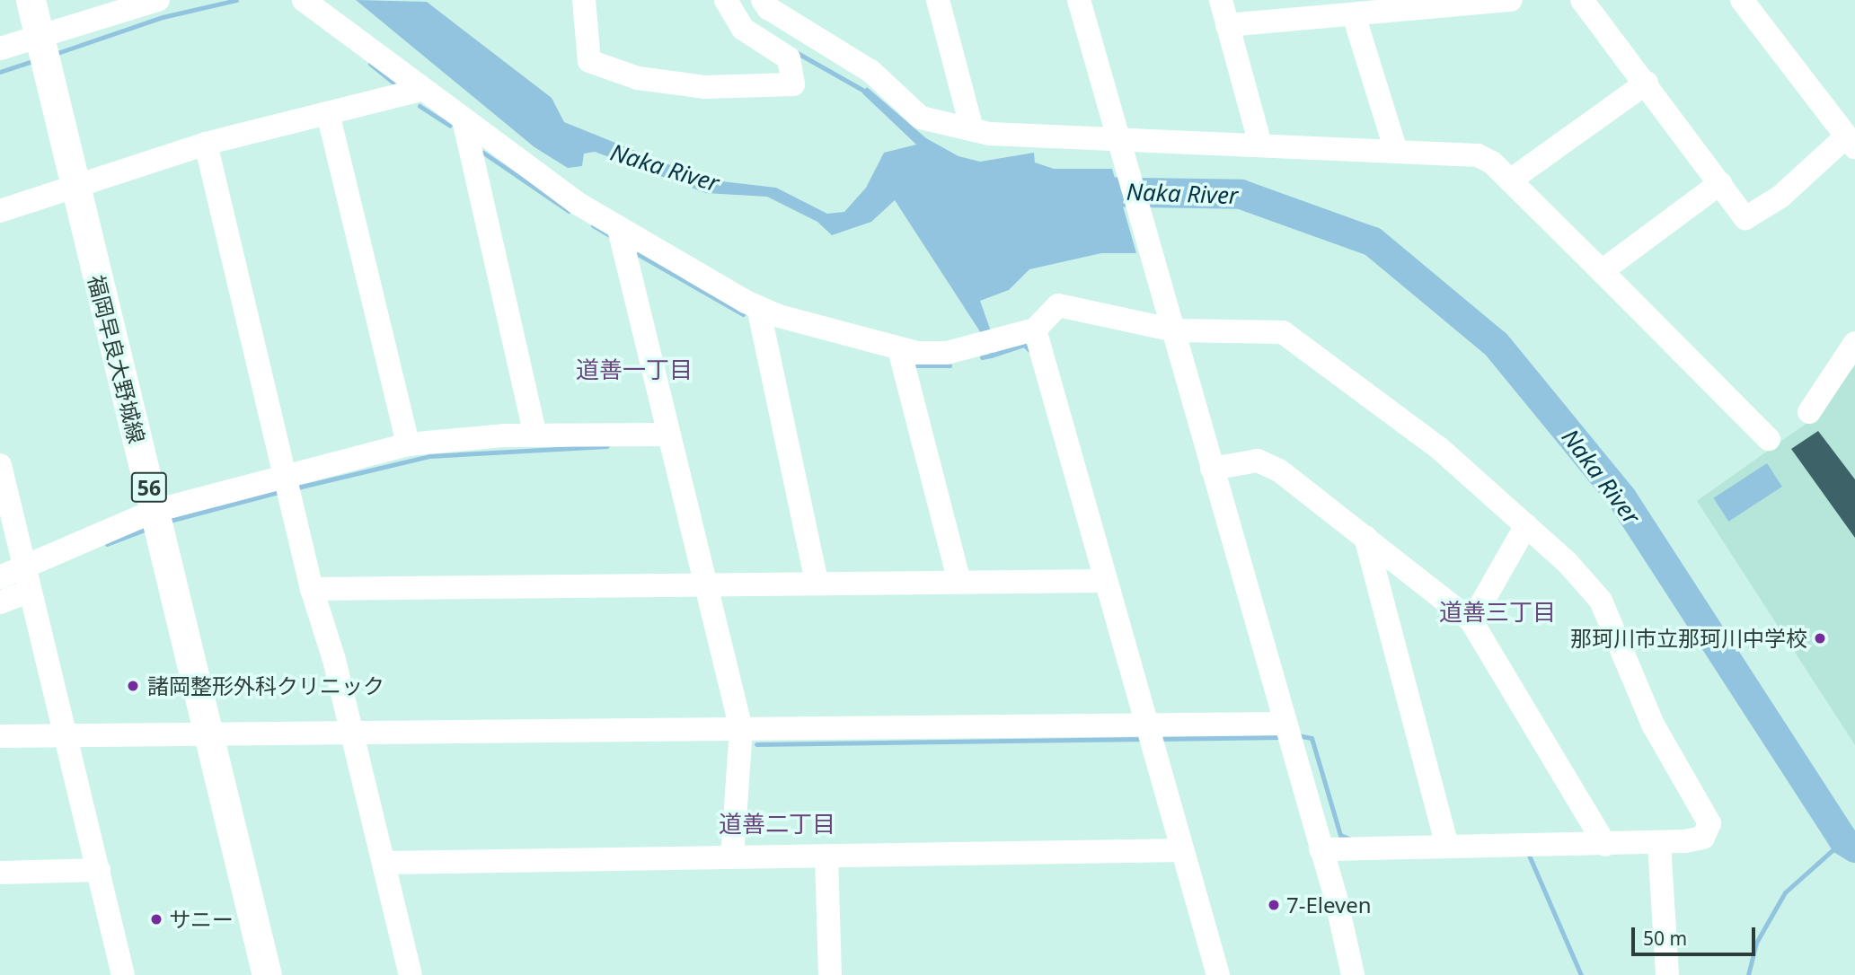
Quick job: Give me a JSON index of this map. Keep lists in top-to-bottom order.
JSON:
{
  "streets": {
    "main road": ["福岡早良大野城線", "56"]
  },
  "districts": ["道善一丁目", "道善三丁目", "道善二丁目"],
  "water": ["Naka River"],
  "places": [
    "那珂川市立那珂川中学校",
    "諸岡整形外科クリニック",
    "7-Eleven",
    "サニー"
  ],
  "scale_bar": "50 m"
}
